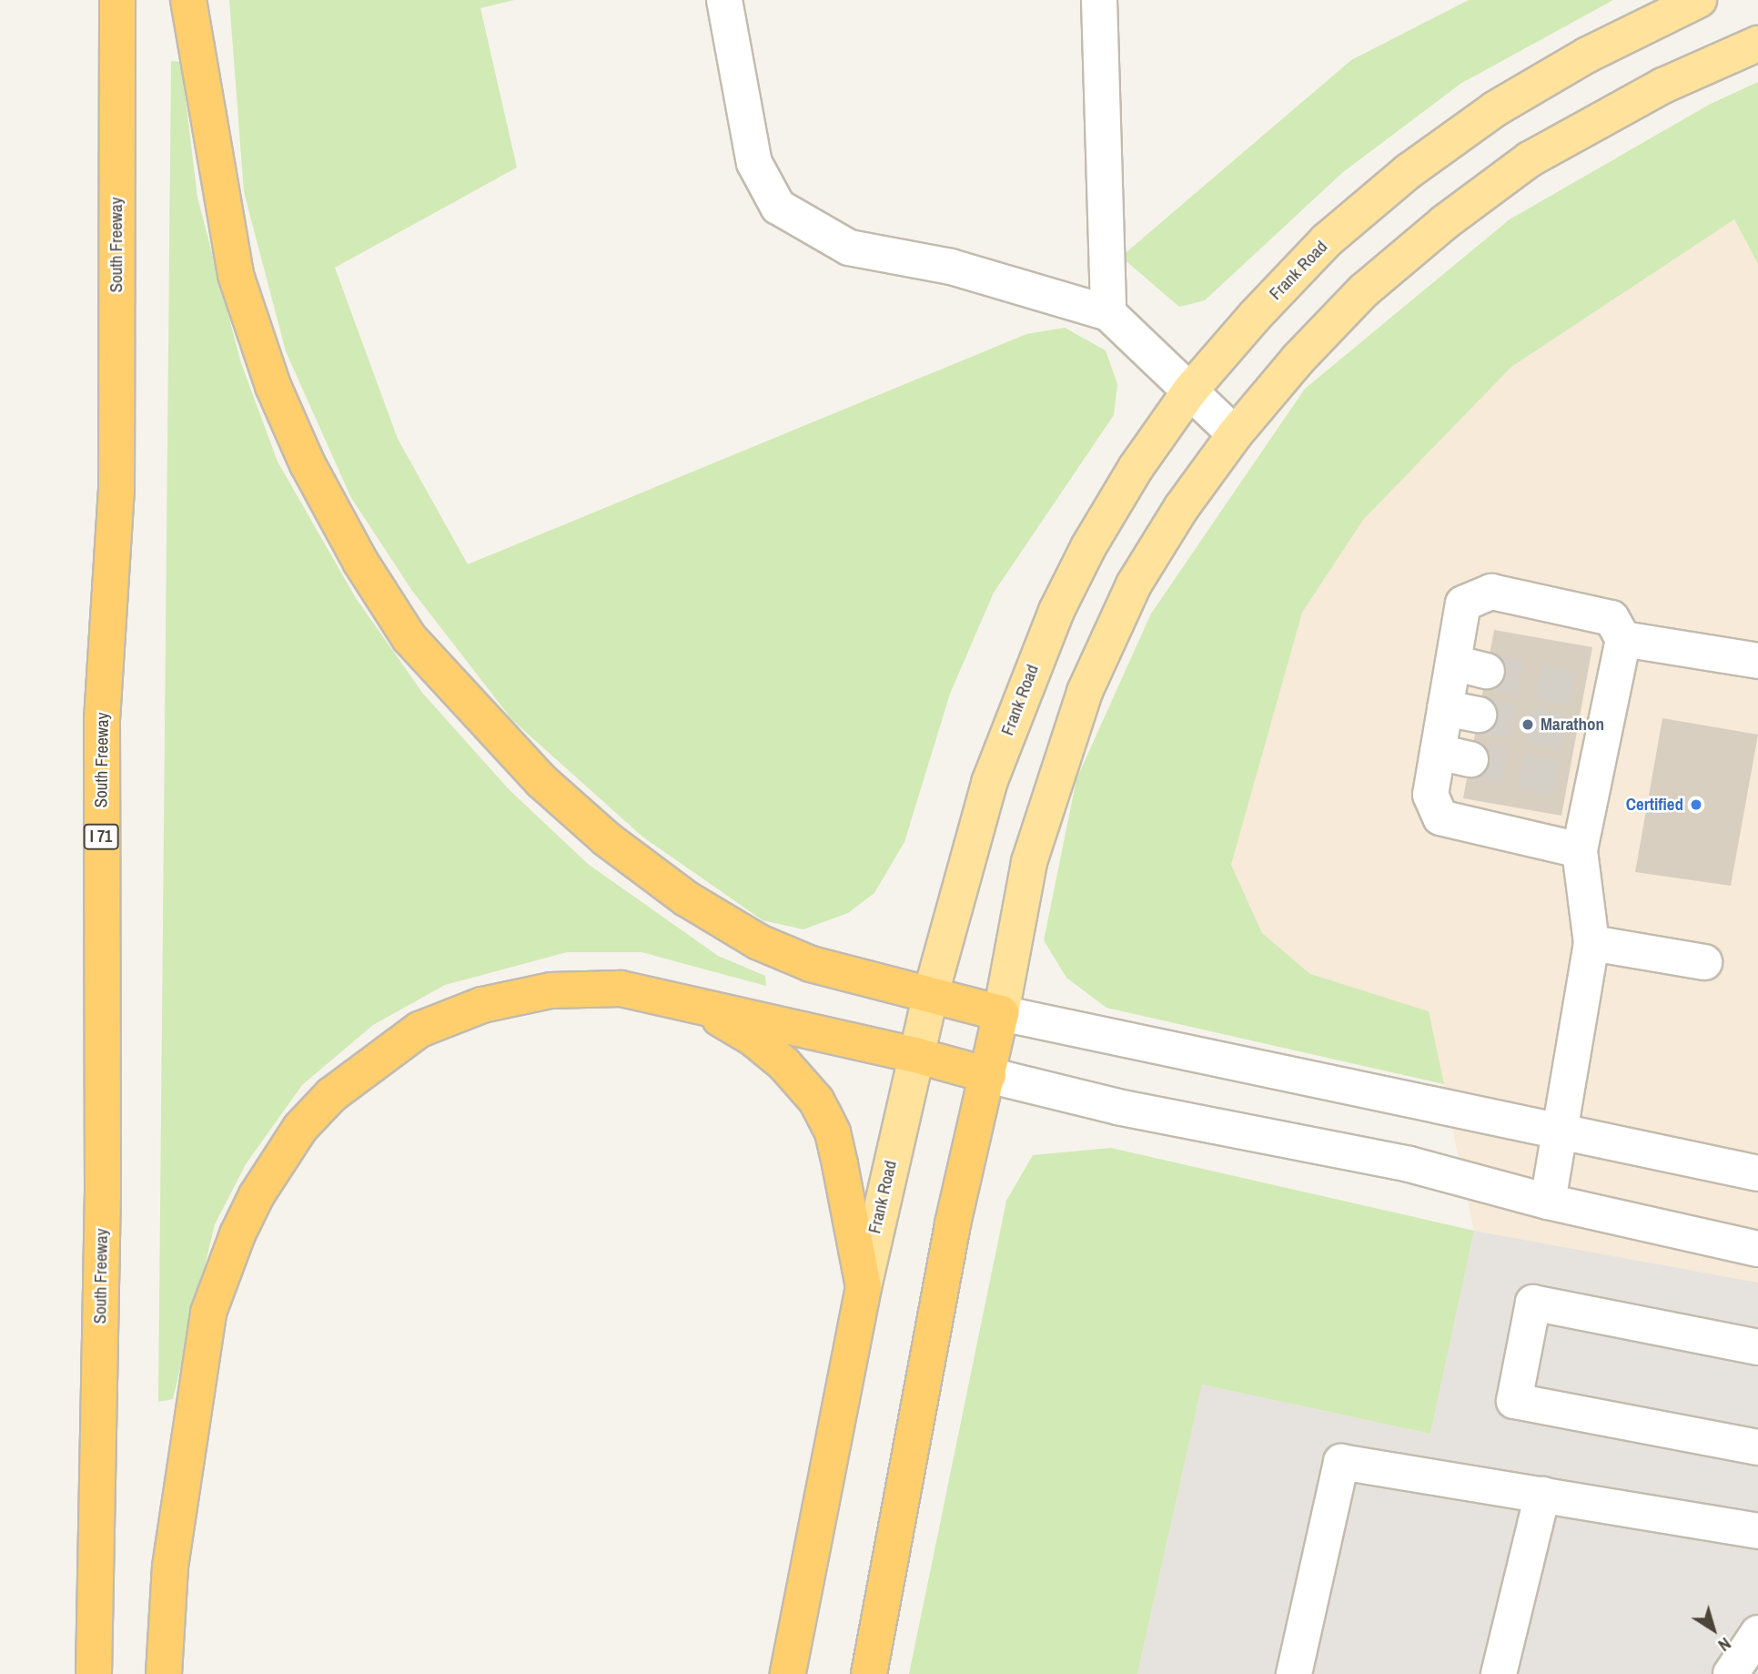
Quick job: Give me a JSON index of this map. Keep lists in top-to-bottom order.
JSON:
{
  "streets": {
    "highway": ["South Freeway", "Frank Road", "I 71"]
  },
  "places": ["Marathon", "Certified"],
  "north": "bottom right"
}
